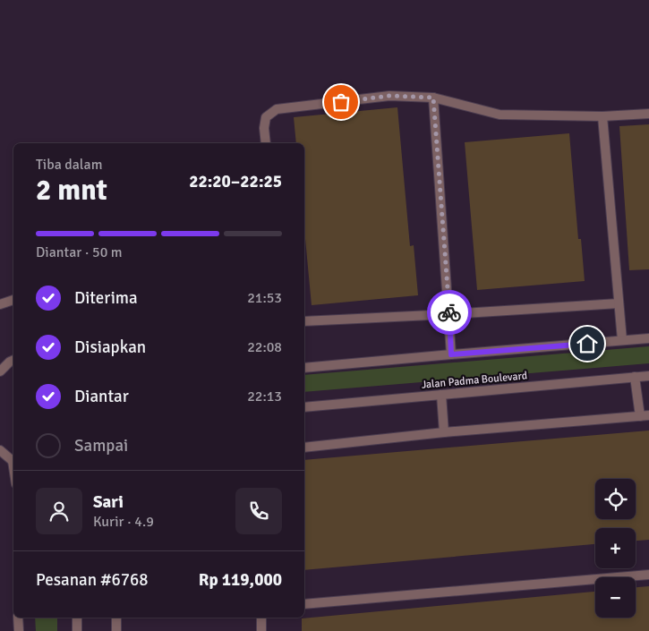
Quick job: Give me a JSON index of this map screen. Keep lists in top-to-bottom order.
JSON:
{
  "streets": {
    "street": ["Jalan Padma Boulevard"]
  },
  "page": {
    "heading": ["2 mnt", "Tiba dalam", "22:20–22:25"],
    "panel": [
      "Sari",
      "Kurir · 4.9",
      "Pesanan #6768",
      "Rp 119,000"
    ],
    "bar": "Diantar · 50 m",
    "list": [
      ["Diterima", "21:53"],
      ["Disiapkan", "22:08"],
      ["Diantar", "22:13"],
      "Sampai"
    ],
    "map_buttons": ["+", "−"]
  }
}
